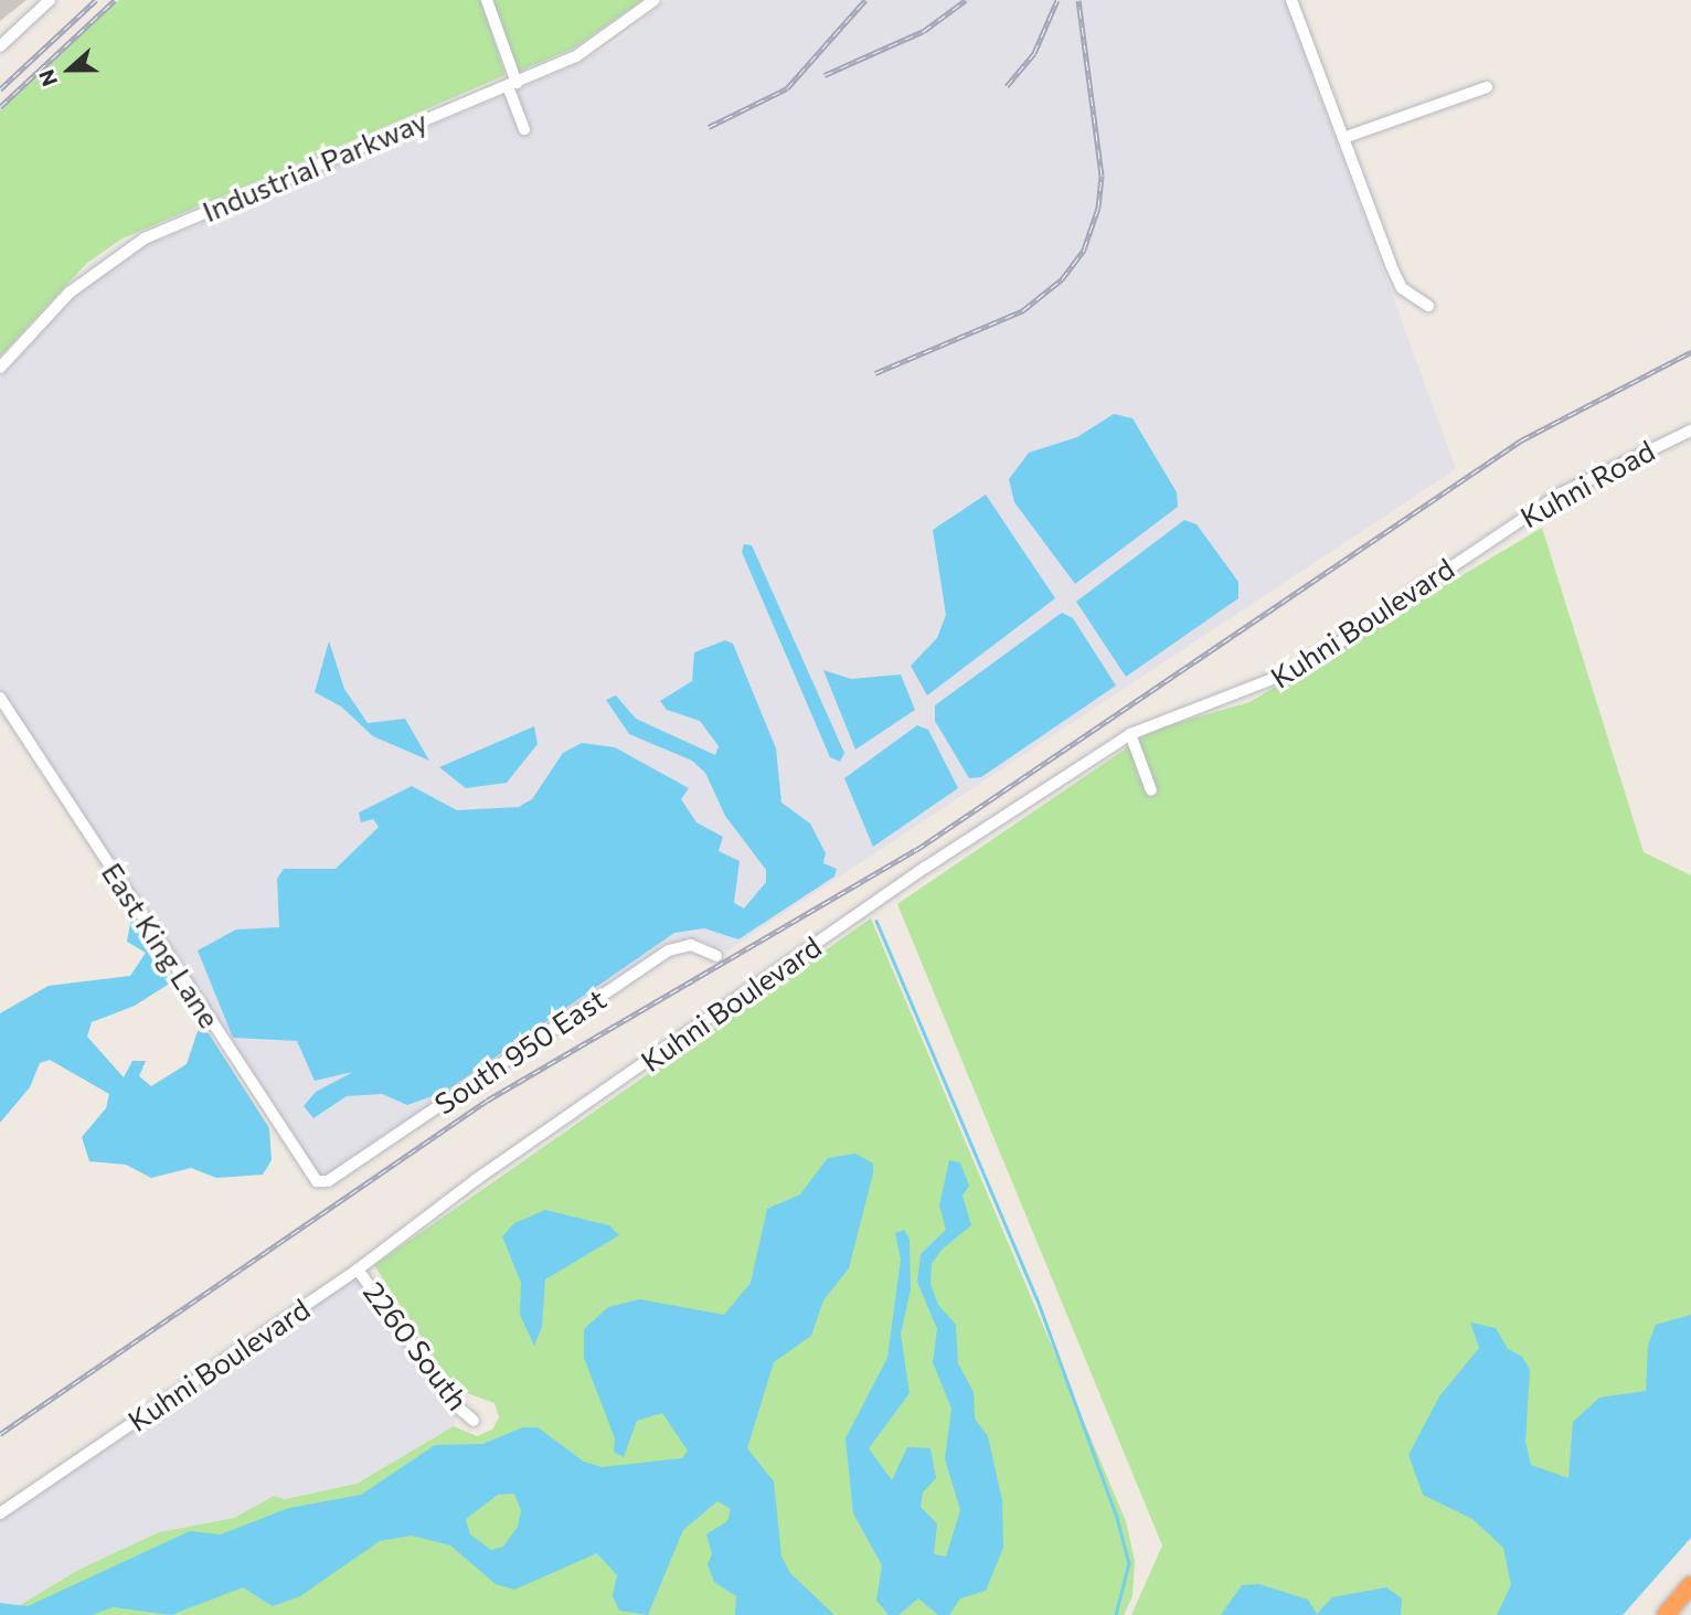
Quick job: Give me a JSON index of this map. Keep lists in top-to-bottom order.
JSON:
{
  "streets": {
    "street": [
      "Industrial Parkway",
      "Kuhni Road",
      "Kuhni Boulevard",
      "East King Lane",
      "South 950 East",
      "2260 South"
    ]
  },
  "crossings": [
    ["Kuhni Road", "Kuhni Boulevard"],
    ["Kuhni Boulevard", "2260 South"],
    ["East King Lane", "South 950 East"]
  ],
  "north": "left"
}
